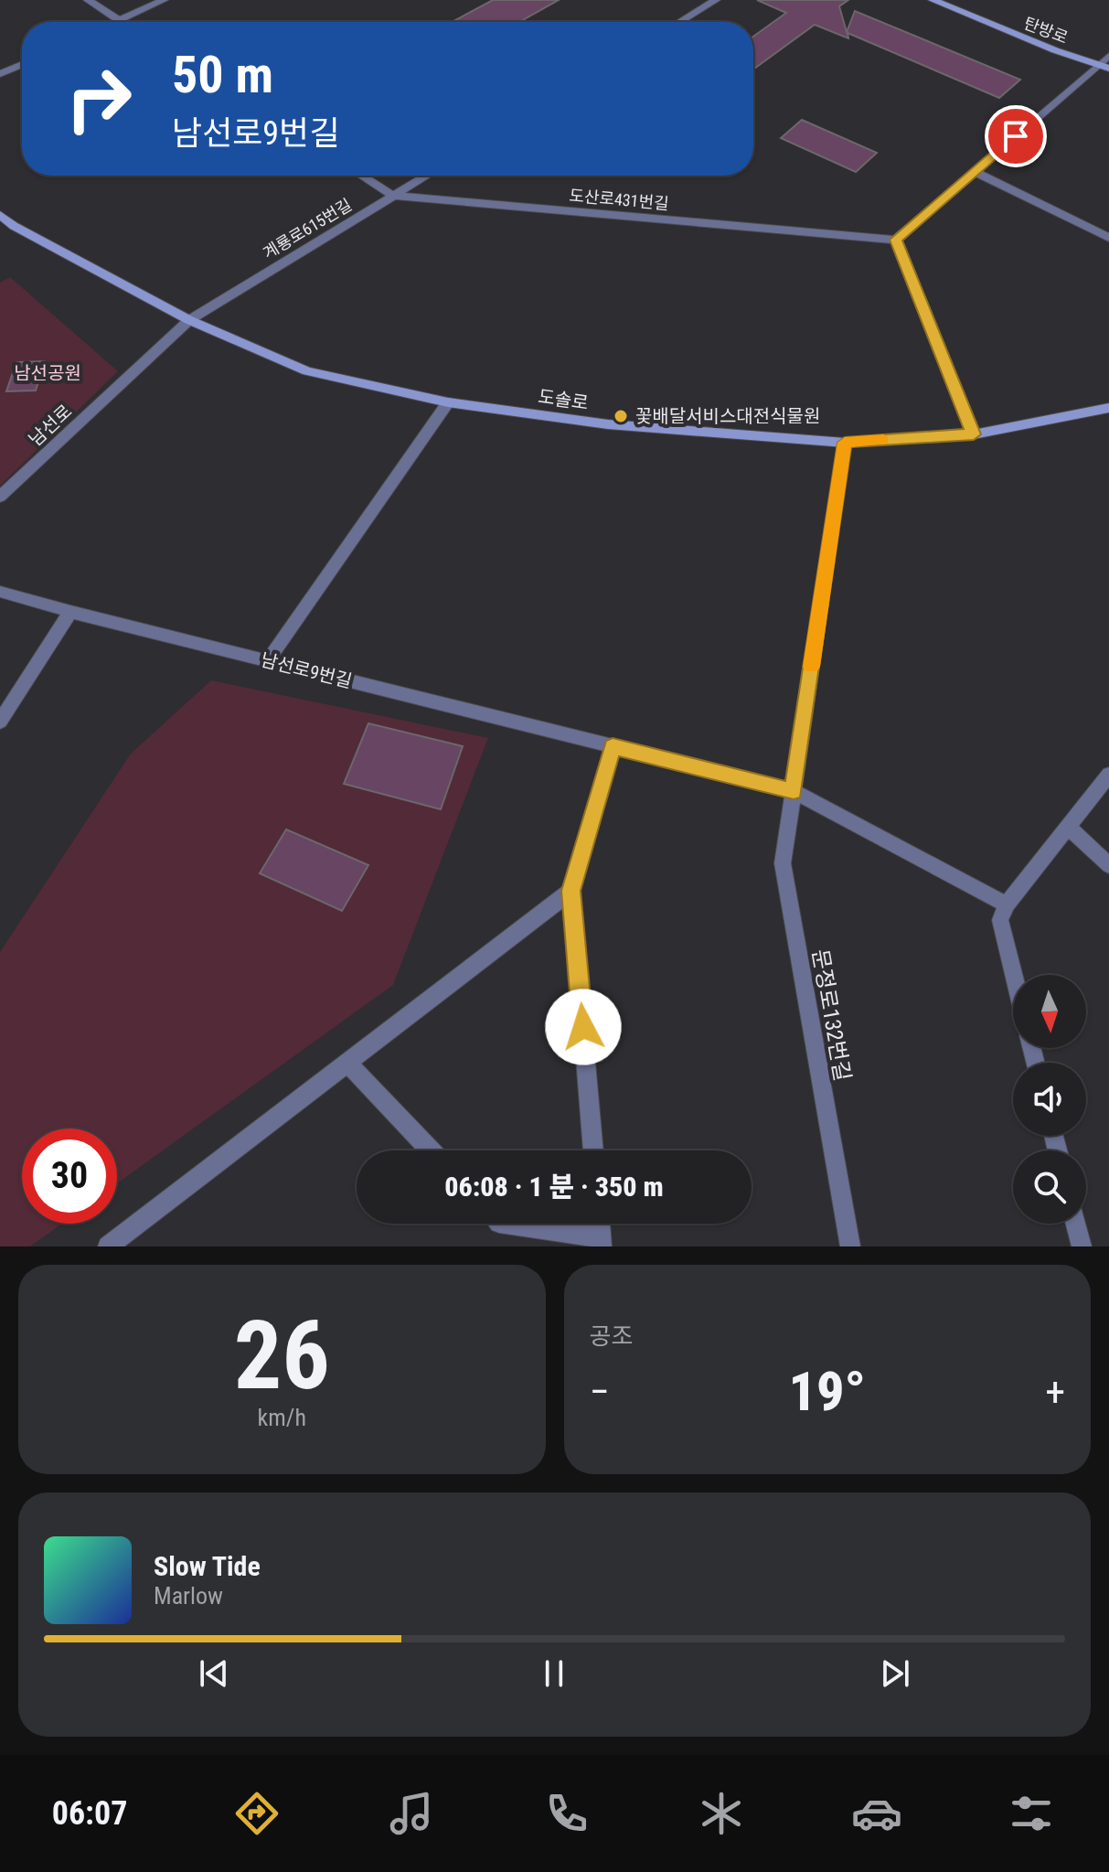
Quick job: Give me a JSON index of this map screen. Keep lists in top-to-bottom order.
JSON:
{
  "streets": {
    "street": [
      "탄방로",
      "도산로431번길",
      "계룡로615번길",
      "도솔로",
      "남선로",
      "남선로9번길",
      "문정로132번길"
    ]
  },
  "crossings": [
    ["도산로431번길", "계룡로615번길"],
    ["계룡로615번길", "도솔로"],
    ["계룡로615번길", "남선로"],
    ["도솔로", "남선로"],
    ["도솔로", "문정로132번길"],
    ["남선로9번길", "문정로132번길"]
  ],
  "parks": ["남선공원"],
  "places": ["꽃배달서비스대전식물원"],
  "north": "bottom",
  "page": {
    "turn": ["50 m", "남선로9번길"],
    "limit": "30",
    "trip": "06:08 · 1 분 · 350 m",
    "tile": [
      ["26", "km/h"],
      "공조"
    ],
    "heat": ["−", "19°", "+"],
    "song": ["Slow Tide", "Marlow"],
    "tabs": "06:07"
  }
}
